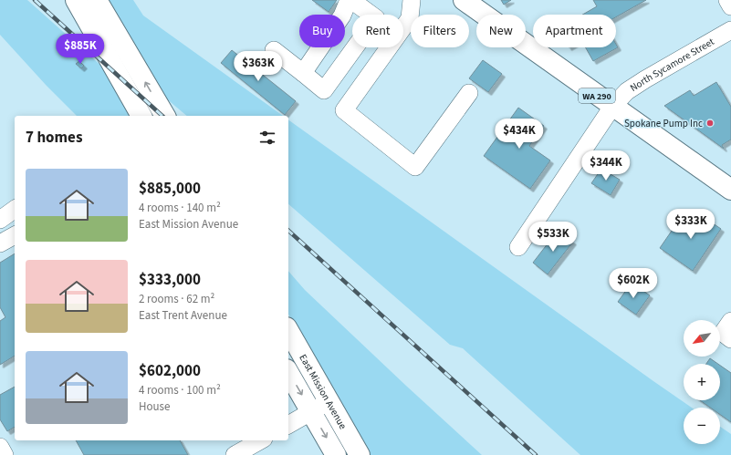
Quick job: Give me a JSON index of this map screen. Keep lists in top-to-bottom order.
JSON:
{
  "streets": {
    "main road": ["WA 290", "East Mission Avenue"],
    "street": ["North Sycamore Street"]
  },
  "crossings": [
    ["North Sycamore Street", "WA 290"]
  ],
  "places": ["Spokane Pump Inc"],
  "north": "bottom left",
  "page": {
    "chip": [
      "Buy",
      "Rent",
      "Filters",
      "New",
      "Apartment"
    ],
    "price": [
      "$885K",
      "$363K",
      "$434K",
      "$344K",
      "$333K",
      "$533K",
      "$602K"
    ],
    "heading": "7 homes",
    "list": [
      {
        "name": "$885,000",
        "note": "4 rooms · 140 m² · East Mission Avenue"
      },
      {
        "name": "$333,000",
        "note": "2 rooms · 62 m² · East Trent Avenue"
      },
      {
        "name": "$602,000",
        "note": "4 rooms · 100 m² · House"
      }
    ],
    "map_buttons": ["+", "−"]
  }
}
